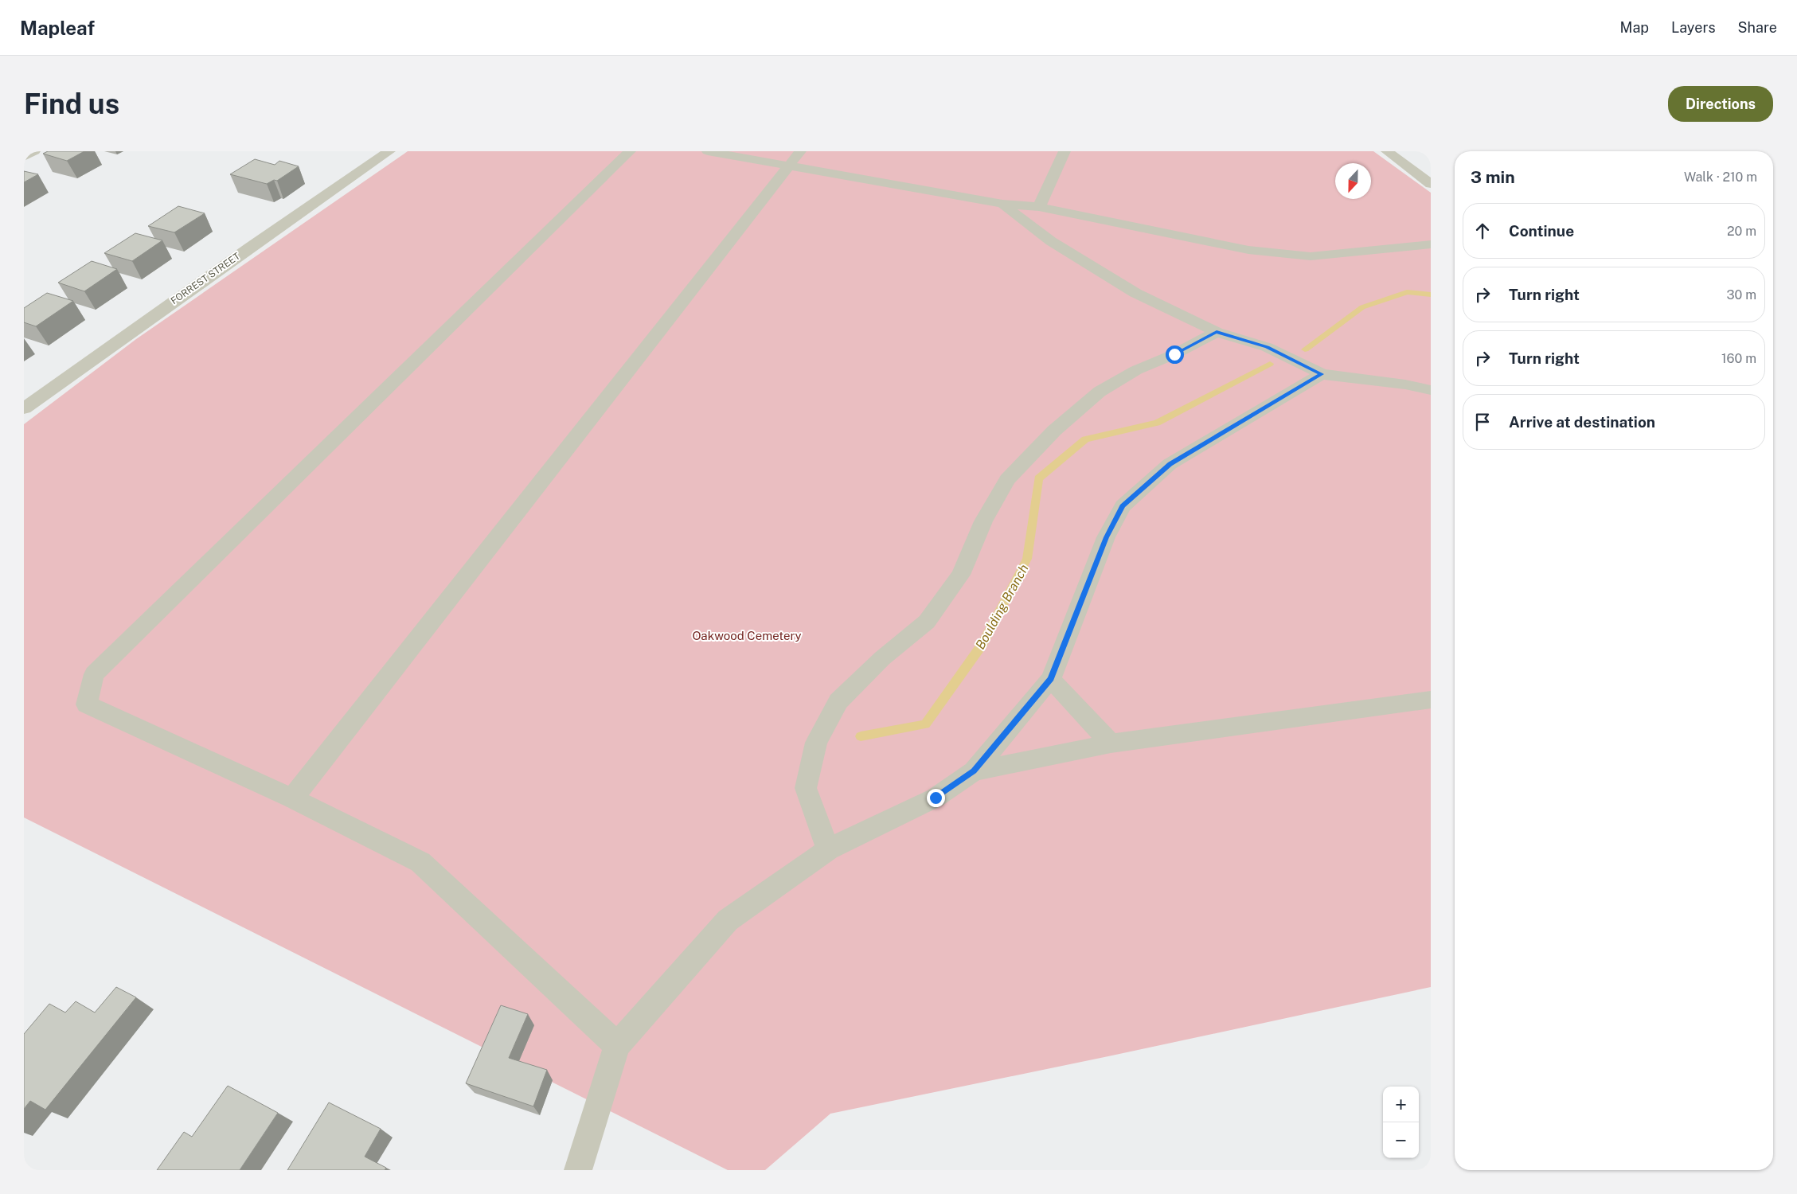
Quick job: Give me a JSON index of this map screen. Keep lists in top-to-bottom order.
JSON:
{
  "streets": {
    "street": ["FORREST STREET"]
  },
  "water": ["Boulding Branch"],
  "parks": ["Oakwood Cemetery"],
  "north": "bottom",
  "page": {
    "header": "Mapleaf",
    "nav": ["Map", "Layers", "Share"],
    "buttons": "Directions",
    "title": "Find us",
    "heading": ["3 min", "Walk · 210 m"],
    "list": [
      ["Continue", "20 m"],
      ["Turn right", "30 m"],
      ["Turn right", "160 m"],
      "Arrive at destination"
    ],
    "map_buttons": ["+", "−"]
  }
}
